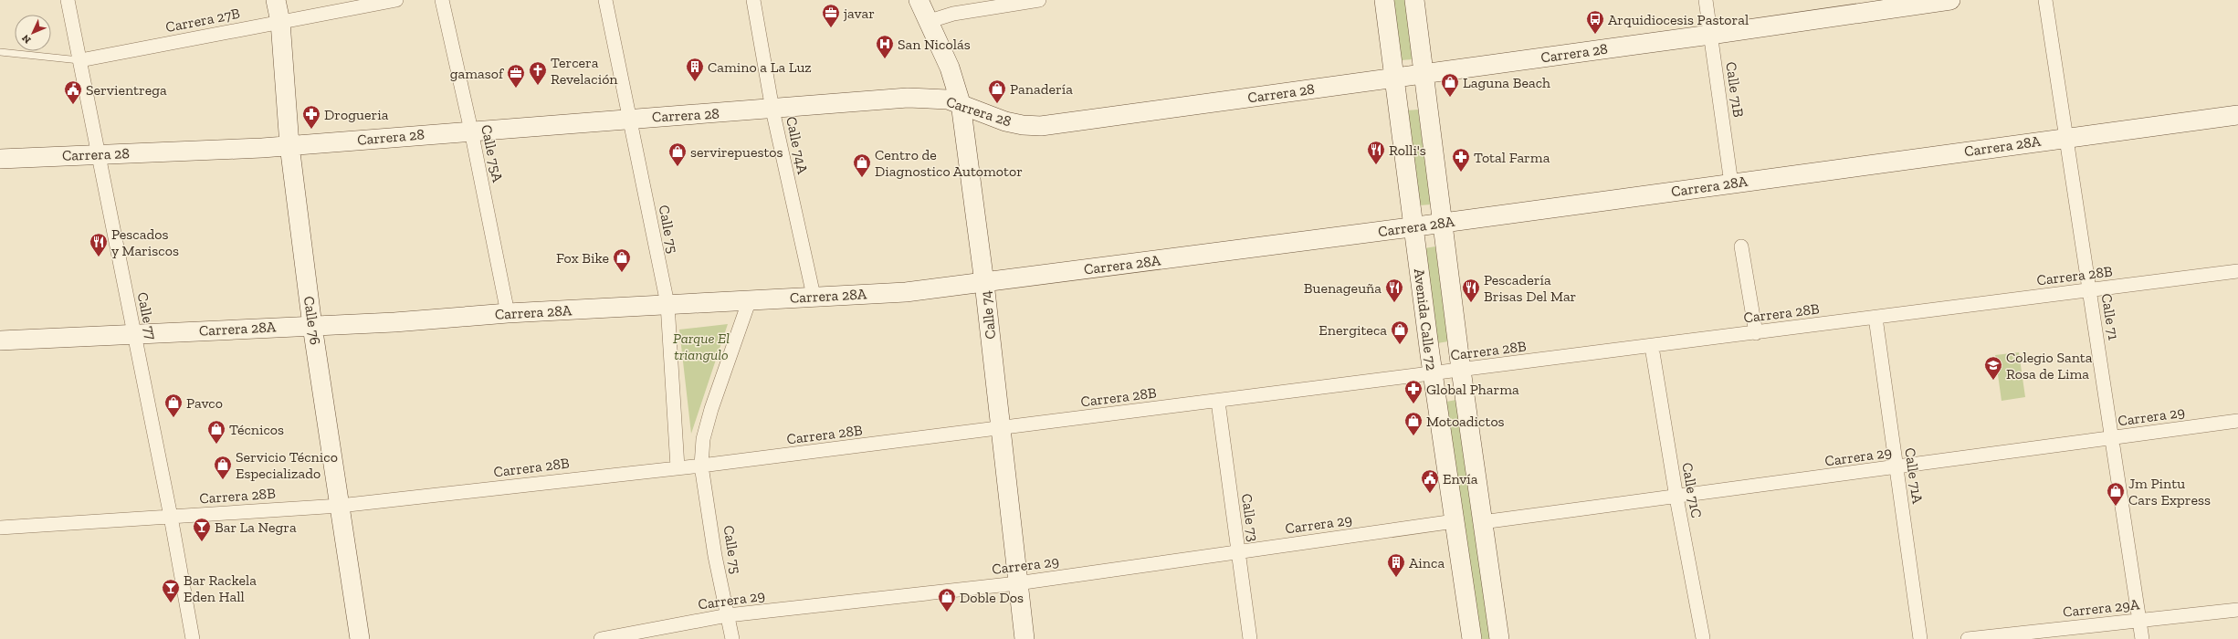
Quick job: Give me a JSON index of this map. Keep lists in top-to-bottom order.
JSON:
{
  "streets": {
    "street": [
      "Carrera 27B",
      "Carrera 28",
      "Calle 71B",
      "Calle 74A",
      "Carrera 28A",
      "Calle 75A",
      "Calle 75",
      "Carrera 28B",
      "Calle 74",
      "Calle 77",
      "Calle 71",
      "Avenida Calle 72",
      "Calle 76",
      "Carrera 29",
      "Calle 71A",
      "Calle 71C",
      "Calle 73",
      "Carrera 29A"
    ]
  },
  "crossings": [
    ["Carrera 27B", "Calle 77"],
    ["Carrera 27B", "Calle 76"],
    ["Carrera 28", "Calle 71B"],
    ["Carrera 28", "Calle 74A"],
    ["Carrera 28", "Calle 75A"],
    ["Carrera 28", "Calle 75"],
    ["Carrera 28", "Calle 74"],
    ["Carrera 28", "Calle 77"],
    ["Carrera 28", "Avenida Calle 72"],
    ["Carrera 28", "Calle 76"],
    ["Calle 71B", "Carrera 28A"],
    ["Calle 74A", "Carrera 28A"],
    ["Carrera 28A", "Calle 75A"],
    ["Carrera 28A", "Calle 75"],
    ["Carrera 28A", "Calle 74"],
    ["Carrera 28A", "Calle 77"],
    ["Carrera 28A", "Calle 71"],
    ["Carrera 28A", "Avenida Calle 72"],
    ["Carrera 28A", "Calle 76"],
    ["Calle 75", "Carrera 28B"],
    ["Calle 75", "Carrera 29"],
    ["Carrera 28B", "Calle 74"],
    ["Carrera 28B", "Calle 77"],
    ["Carrera 28B", "Calle 71"],
    ["Carrera 28B", "Avenida Calle 72"],
    ["Carrera 28B", "Calle 76"],
    ["Carrera 28B", "Calle 71A"],
    ["Carrera 28B", "Calle 71C"],
    ["Carrera 28B", "Calle 73"],
    ["Calle 74", "Carrera 29"],
    ["Calle 71", "Carrera 29"],
    ["Calle 71", "Carrera 29A"],
    ["Avenida Calle 72", "Carrera 29"],
    ["Carrera 29", "Calle 71A"],
    ["Carrera 29", "Calle 71C"],
    ["Carrera 29", "Calle 73"]
  ],
  "parks": ["Parque El triangulo"],
  "places": {
    "office": ["javar", "gamasof"],
    "bus stop": ["Arquidiocesis Pastoral"],
    "hospital": ["San Nicolás"],
    "building": ["Camino a La Luz", "Ainca"],
    "church": ["Tercera Revelación"],
    "shop": [
      "Laguna Beach",
      "Panadería",
      "servirepuestos",
      "Centro de Diagnostico Automotor",
      "Fox Bike",
      "Energiteca",
      "Pavco",
      "Motoadictos",
      "Técnicos",
      "Servicio Técnico Especializado",
      "Jm Pintu Cars Express",
      "Doble Dos"
    ],
    "public building": ["Servientrega", "Envía"],
    "pharmacy": ["Drogueria", "Total Farma", "Global Pharma"],
    "restaurant": [
      "Rolli's",
      "Pescados y Mariscos",
      "Buenageuña",
      "Pescadería Brisas Del Mar"
    ],
    "school or university": ["Colegio Santa Rosa de Lima"],
    "bar": ["Bar La Negra", "Bar Rackela Eden Hall"]
  },
  "north": "bottom left"
}
